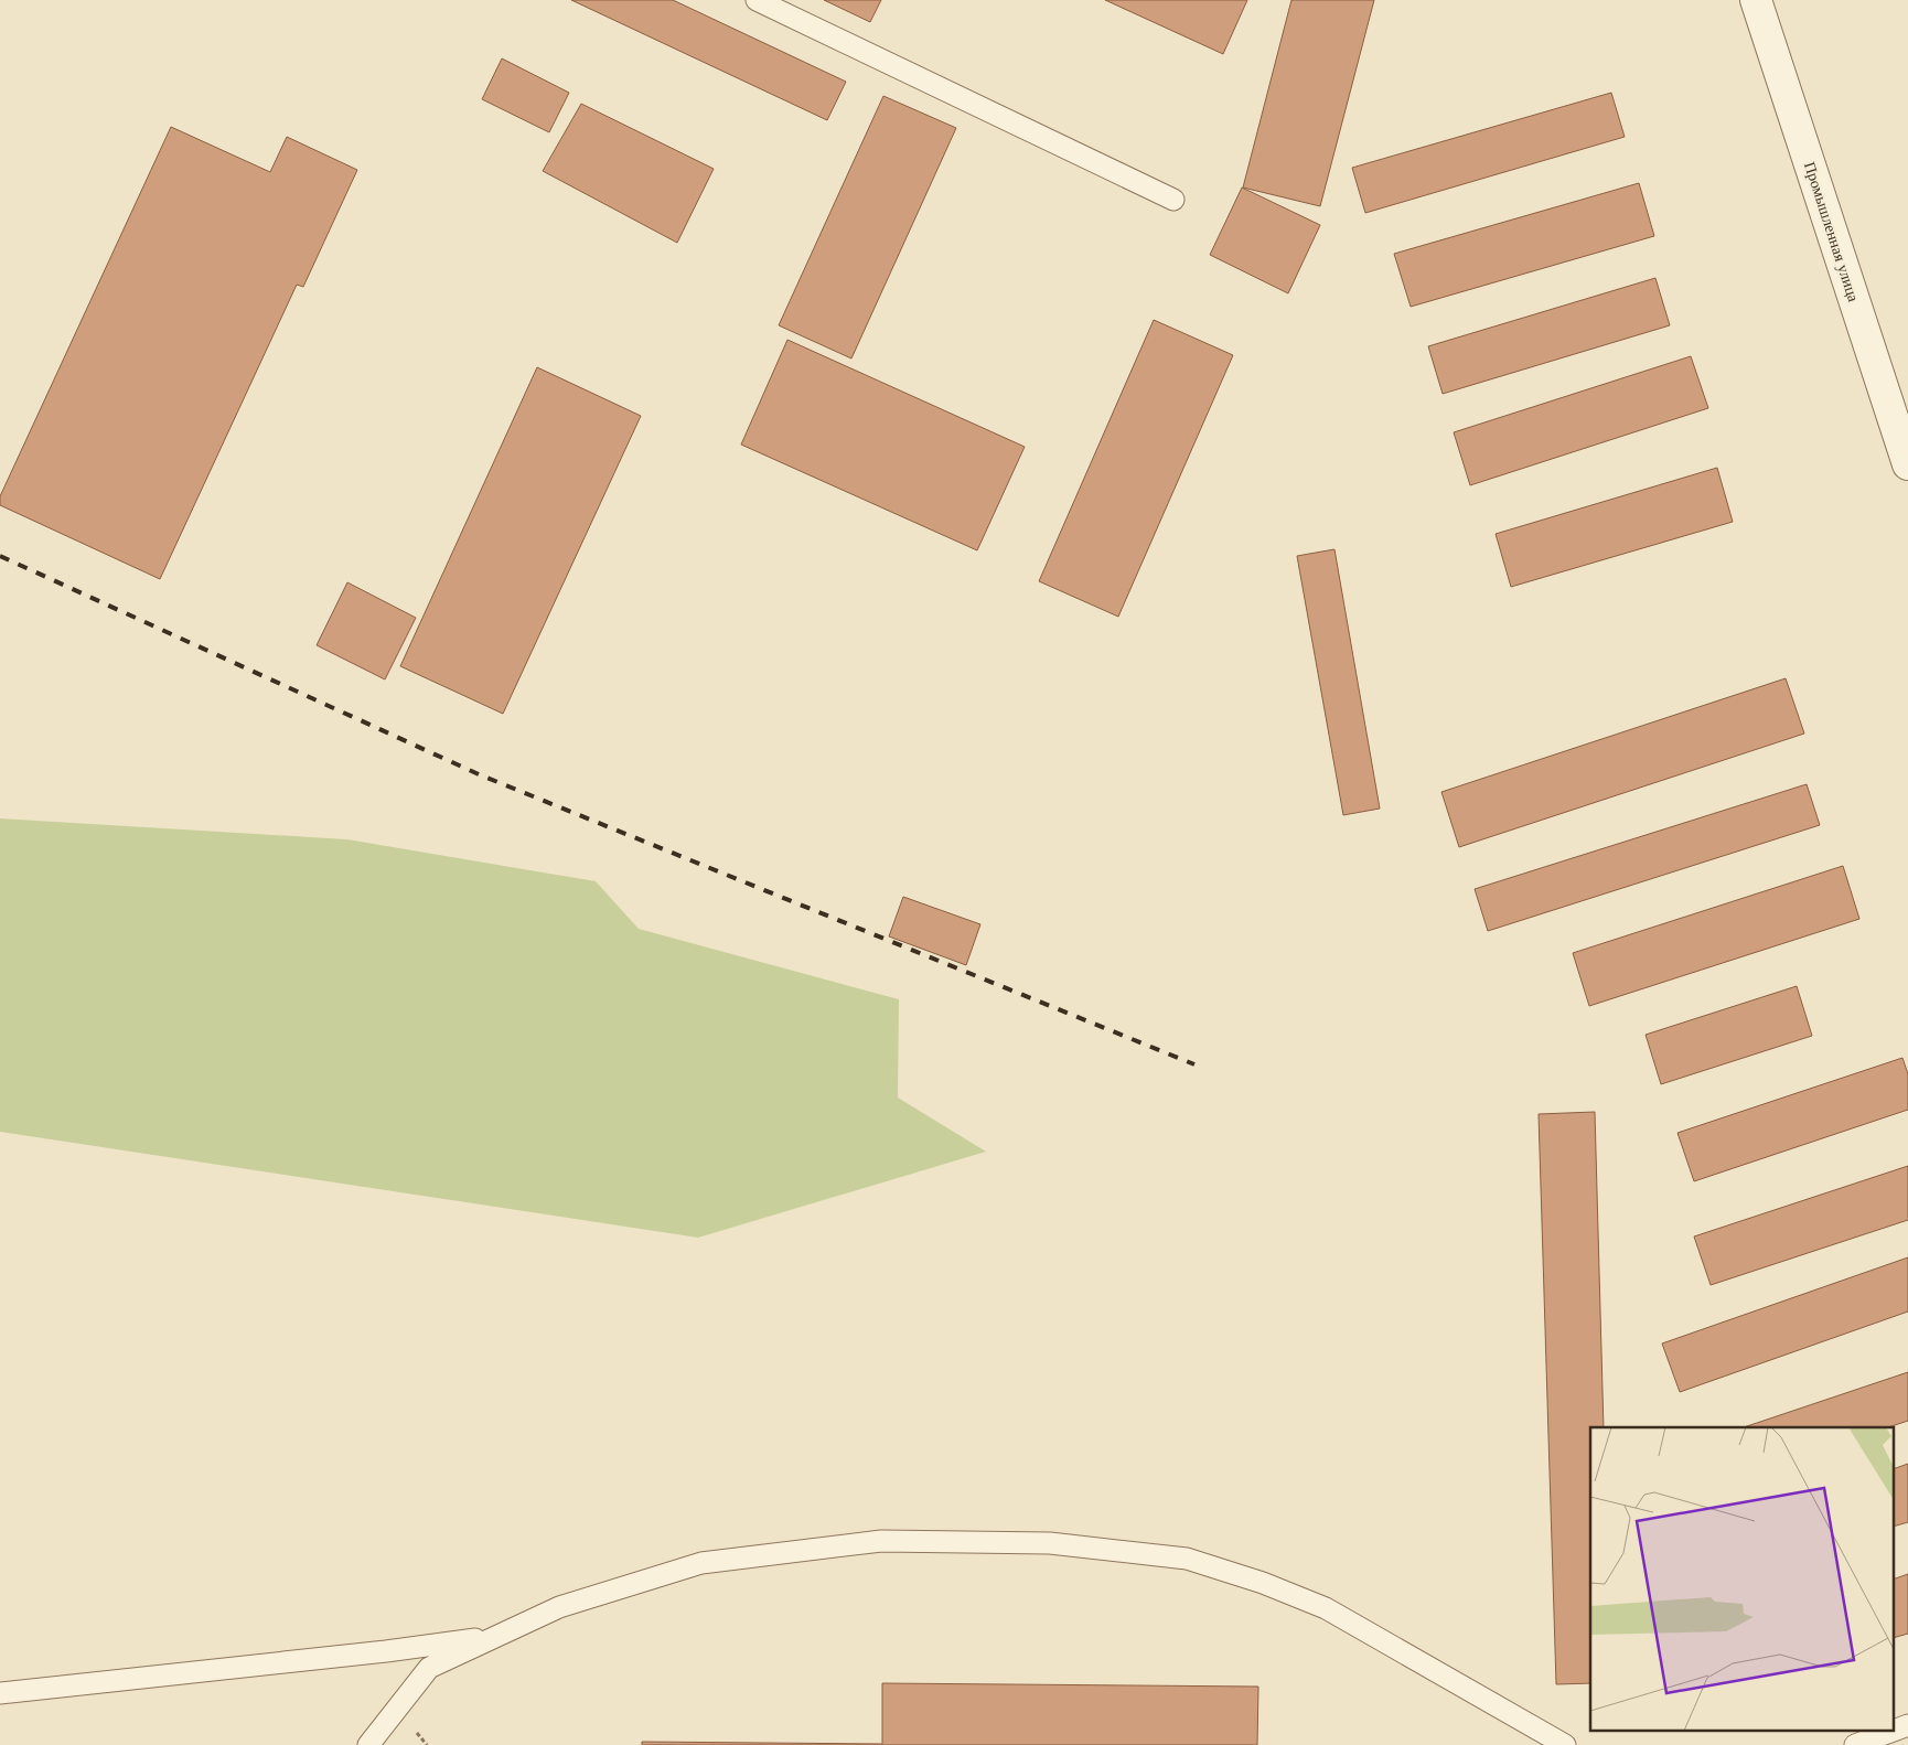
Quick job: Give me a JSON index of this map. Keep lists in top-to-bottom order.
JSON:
{
  "streets": {
    "street": ["Промышленная улица"]
  }
}
